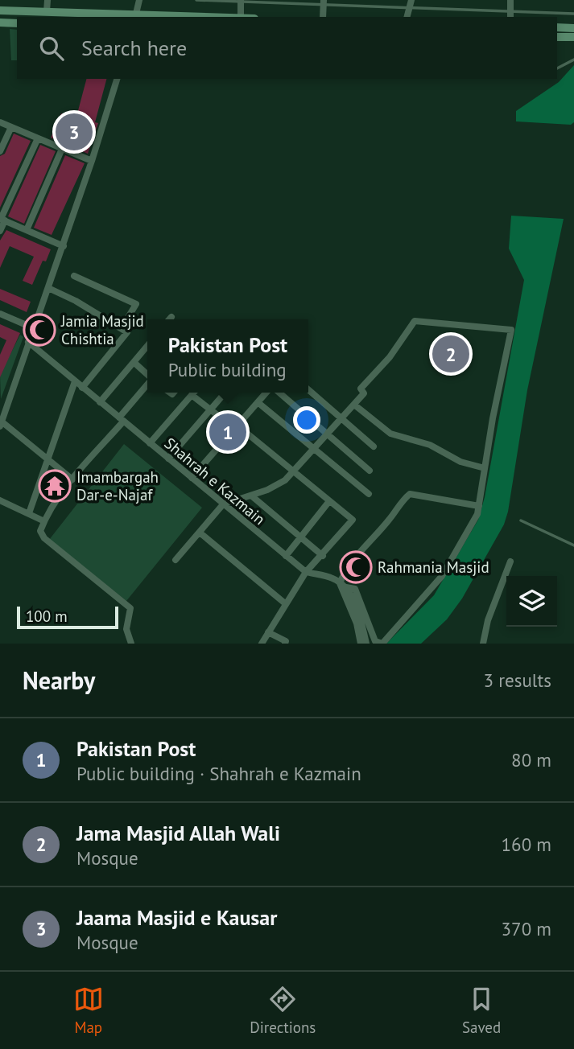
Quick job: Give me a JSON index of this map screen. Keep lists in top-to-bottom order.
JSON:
{
  "streets": {
    "street": ["Shahrah e Kazmain"]
  },
  "places": {
    "mosque": ["Jamia Masjid Chishtia", "Rahmania Masjid"],
    "temple": ["Imambargah Dar-e-Najaf"]
  },
  "scale_bar": "100 m",
  "page": {
    "search": "Search here",
    "pins": ["3", "2", "1"],
    "popup": ["Pakistan Post", "Public building"],
    "scale": "100 m",
    "heading": ["Nearby", "3 results"],
    "list": [
      {
        "mark": "1",
        "name": "Pakistan Post",
        "note": "Public building · Shahrah e Kazmain",
        "value": "80 m"
      },
      {
        "mark": "2",
        "name": "Jama Masjid Allah Wali",
        "note": "Mosque",
        "value": "160 m"
      },
      {
        "mark": "3",
        "name": "Jaama Masjid e Kausar",
        "note": "Mosque",
        "value": "370 m"
      }
    ],
    "nav": ["Map", "Directions", "Saved"]
  }
}
